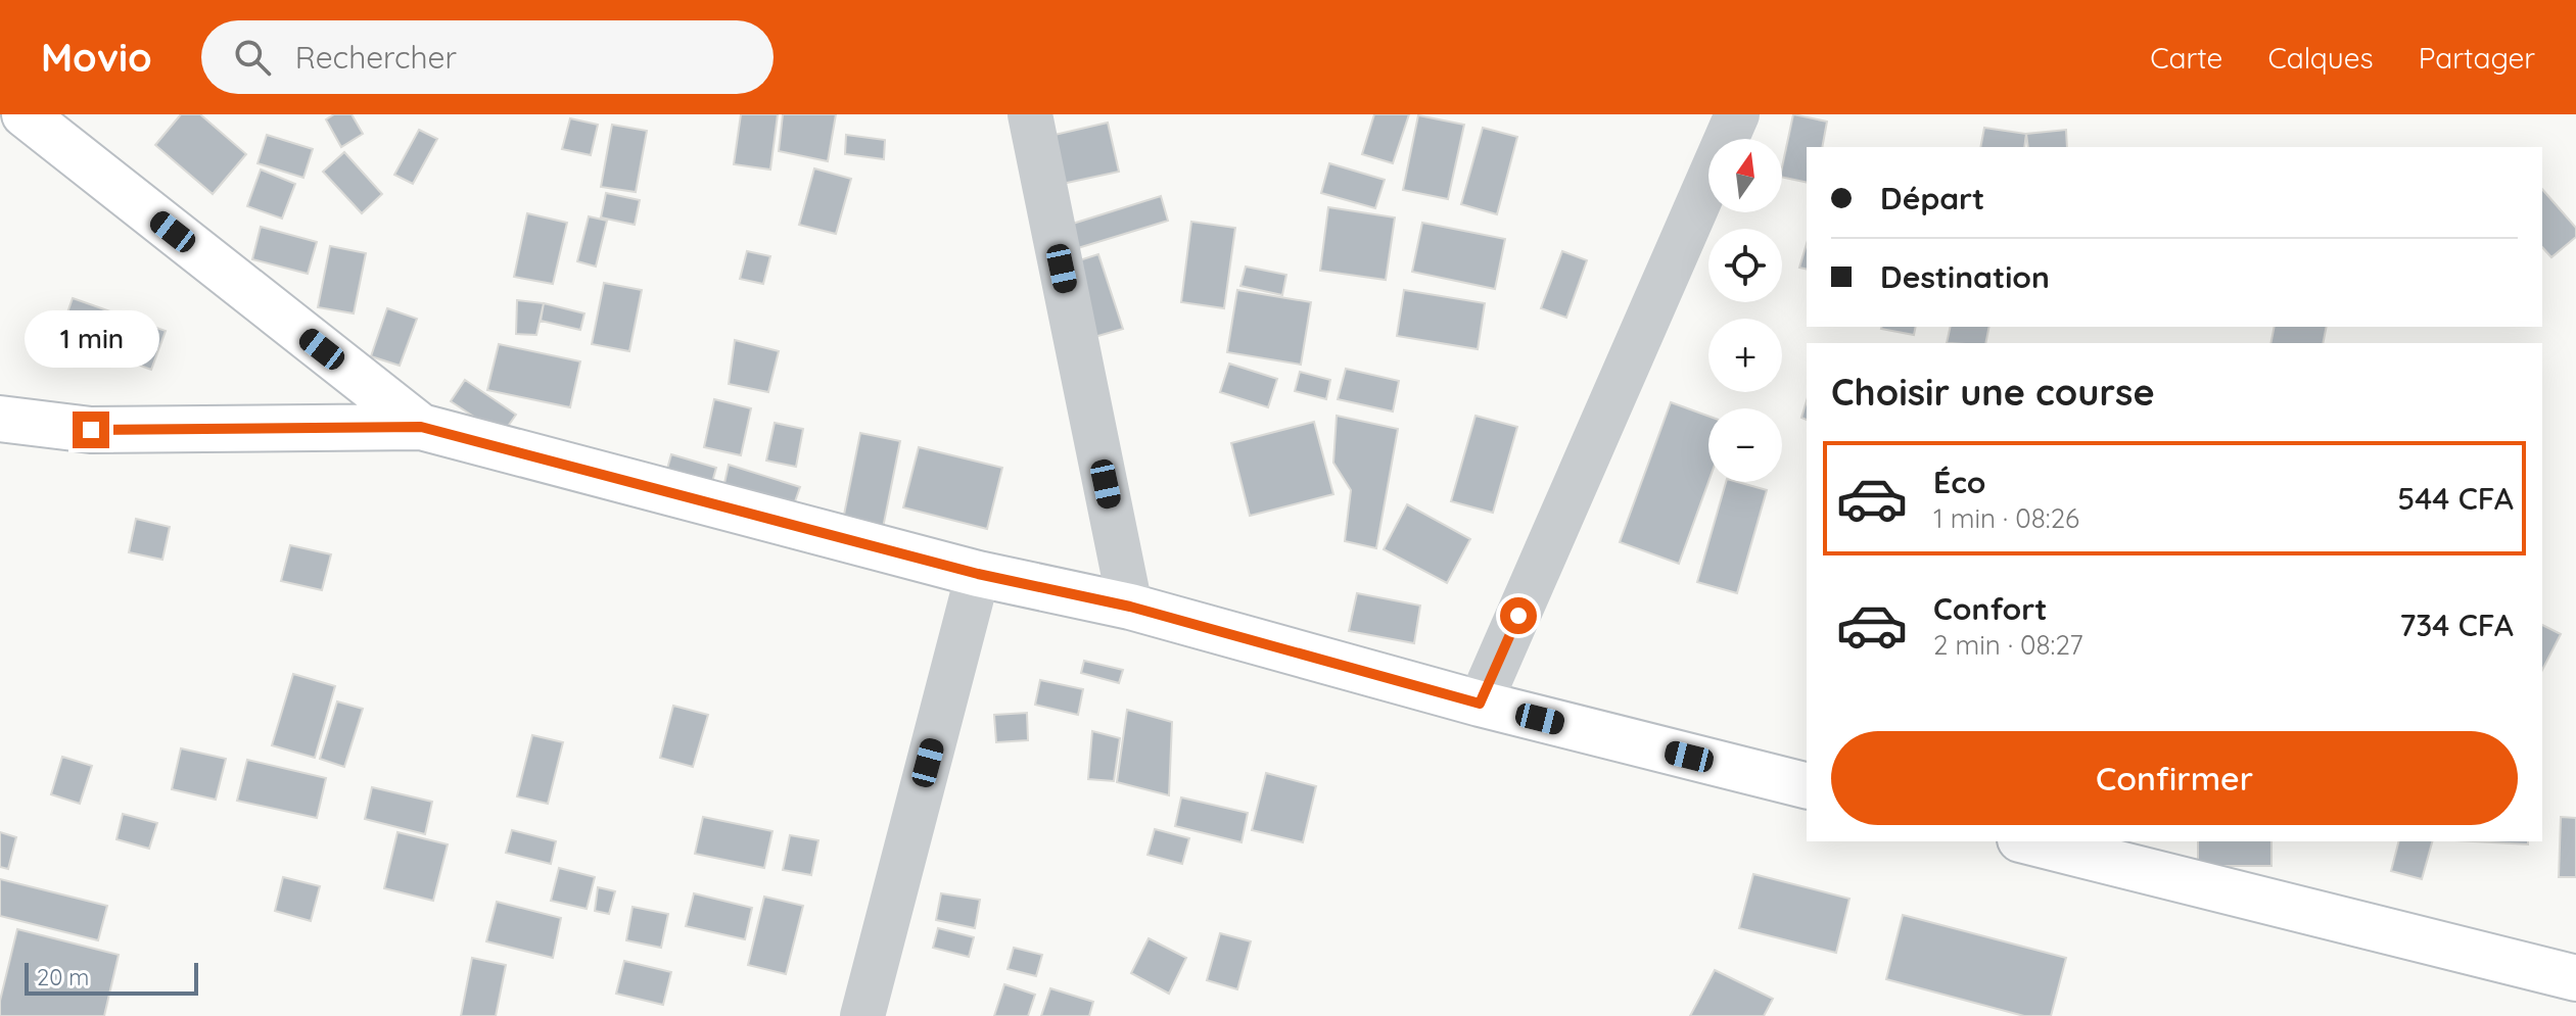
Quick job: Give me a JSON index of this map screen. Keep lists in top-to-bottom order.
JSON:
{
  "scale_bar": "20 m",
  "north": "top",
  "page": {
    "header": "Movio",
    "search": "Rechercher",
    "nav": ["Carte", "Calques", "Partager"],
    "map_buttons": ["+", "−"],
    "banner": ["Départ", "Destination"],
    "bubble": "1 min",
    "heading": "Choisir une course",
    "list": [
      {
        "name": "Éco",
        "note": "1 min · 08:26",
        "value": "544 CFA"
      },
      {
        "name": "Confort",
        "note": "2 min · 08:27",
        "value": "734 CFA"
      }
    ],
    "buttons": "Confirmer",
    "scale": "20 m"
  }
}
